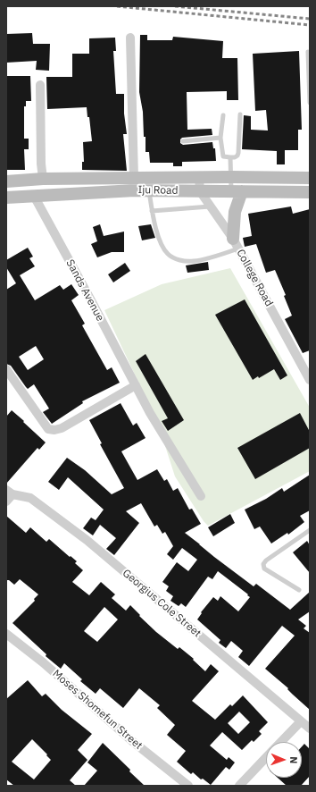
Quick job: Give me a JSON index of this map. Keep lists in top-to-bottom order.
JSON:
{
  "streets": {
    "main road": ["Iju Road"],
    "street": [
      "College Road",
      "Sands Avenue",
      "Georgius Cole Street",
      "Moses Shomefun Street"
    ]
  },
  "crossings": [
    ["Iju Road", "College Road"],
    ["Iju Road", "Sands Avenue"]
  ],
  "north": "right"
}
